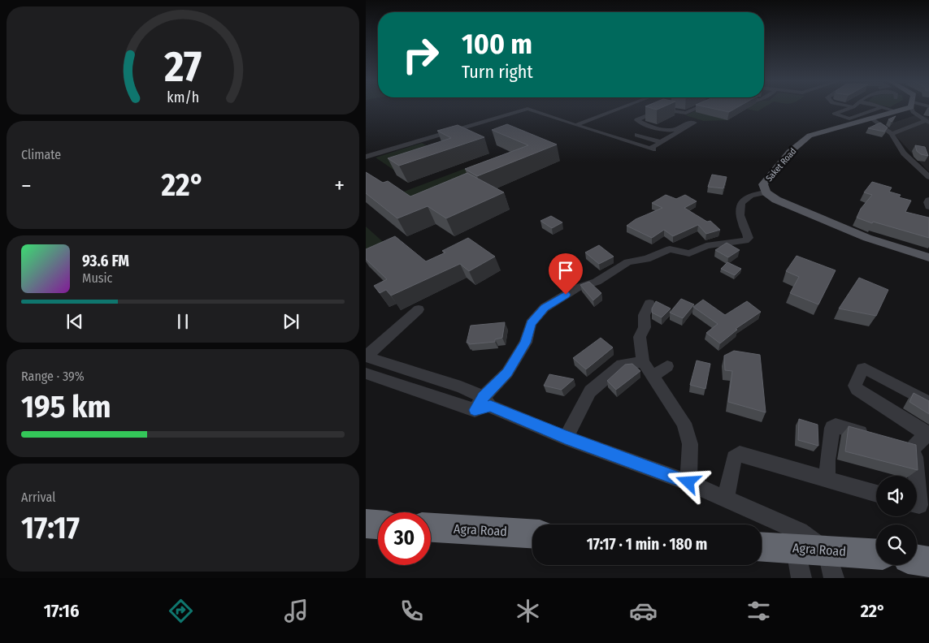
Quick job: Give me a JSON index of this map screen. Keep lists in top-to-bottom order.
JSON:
{
  "streets": {
    "highway": ["Agra Road"],
    "main road": ["Saket Road"]
  },
  "page": {
    "turn": ["100 m", "Turn right"],
    "tile": [
      "Climate",
      ["Range · 39%", "195 km"],
      ["Arrival", "17:17"]
    ],
    "heat": ["−", "22°", "+"],
    "song": ["93.6 FM", "Music"],
    "limit": "30",
    "trip": "17:17 · 1 min · 180 m",
    "tabs": ["17:16", "22°"],
    "gauge": ["27", "km/h"]
  }
}
